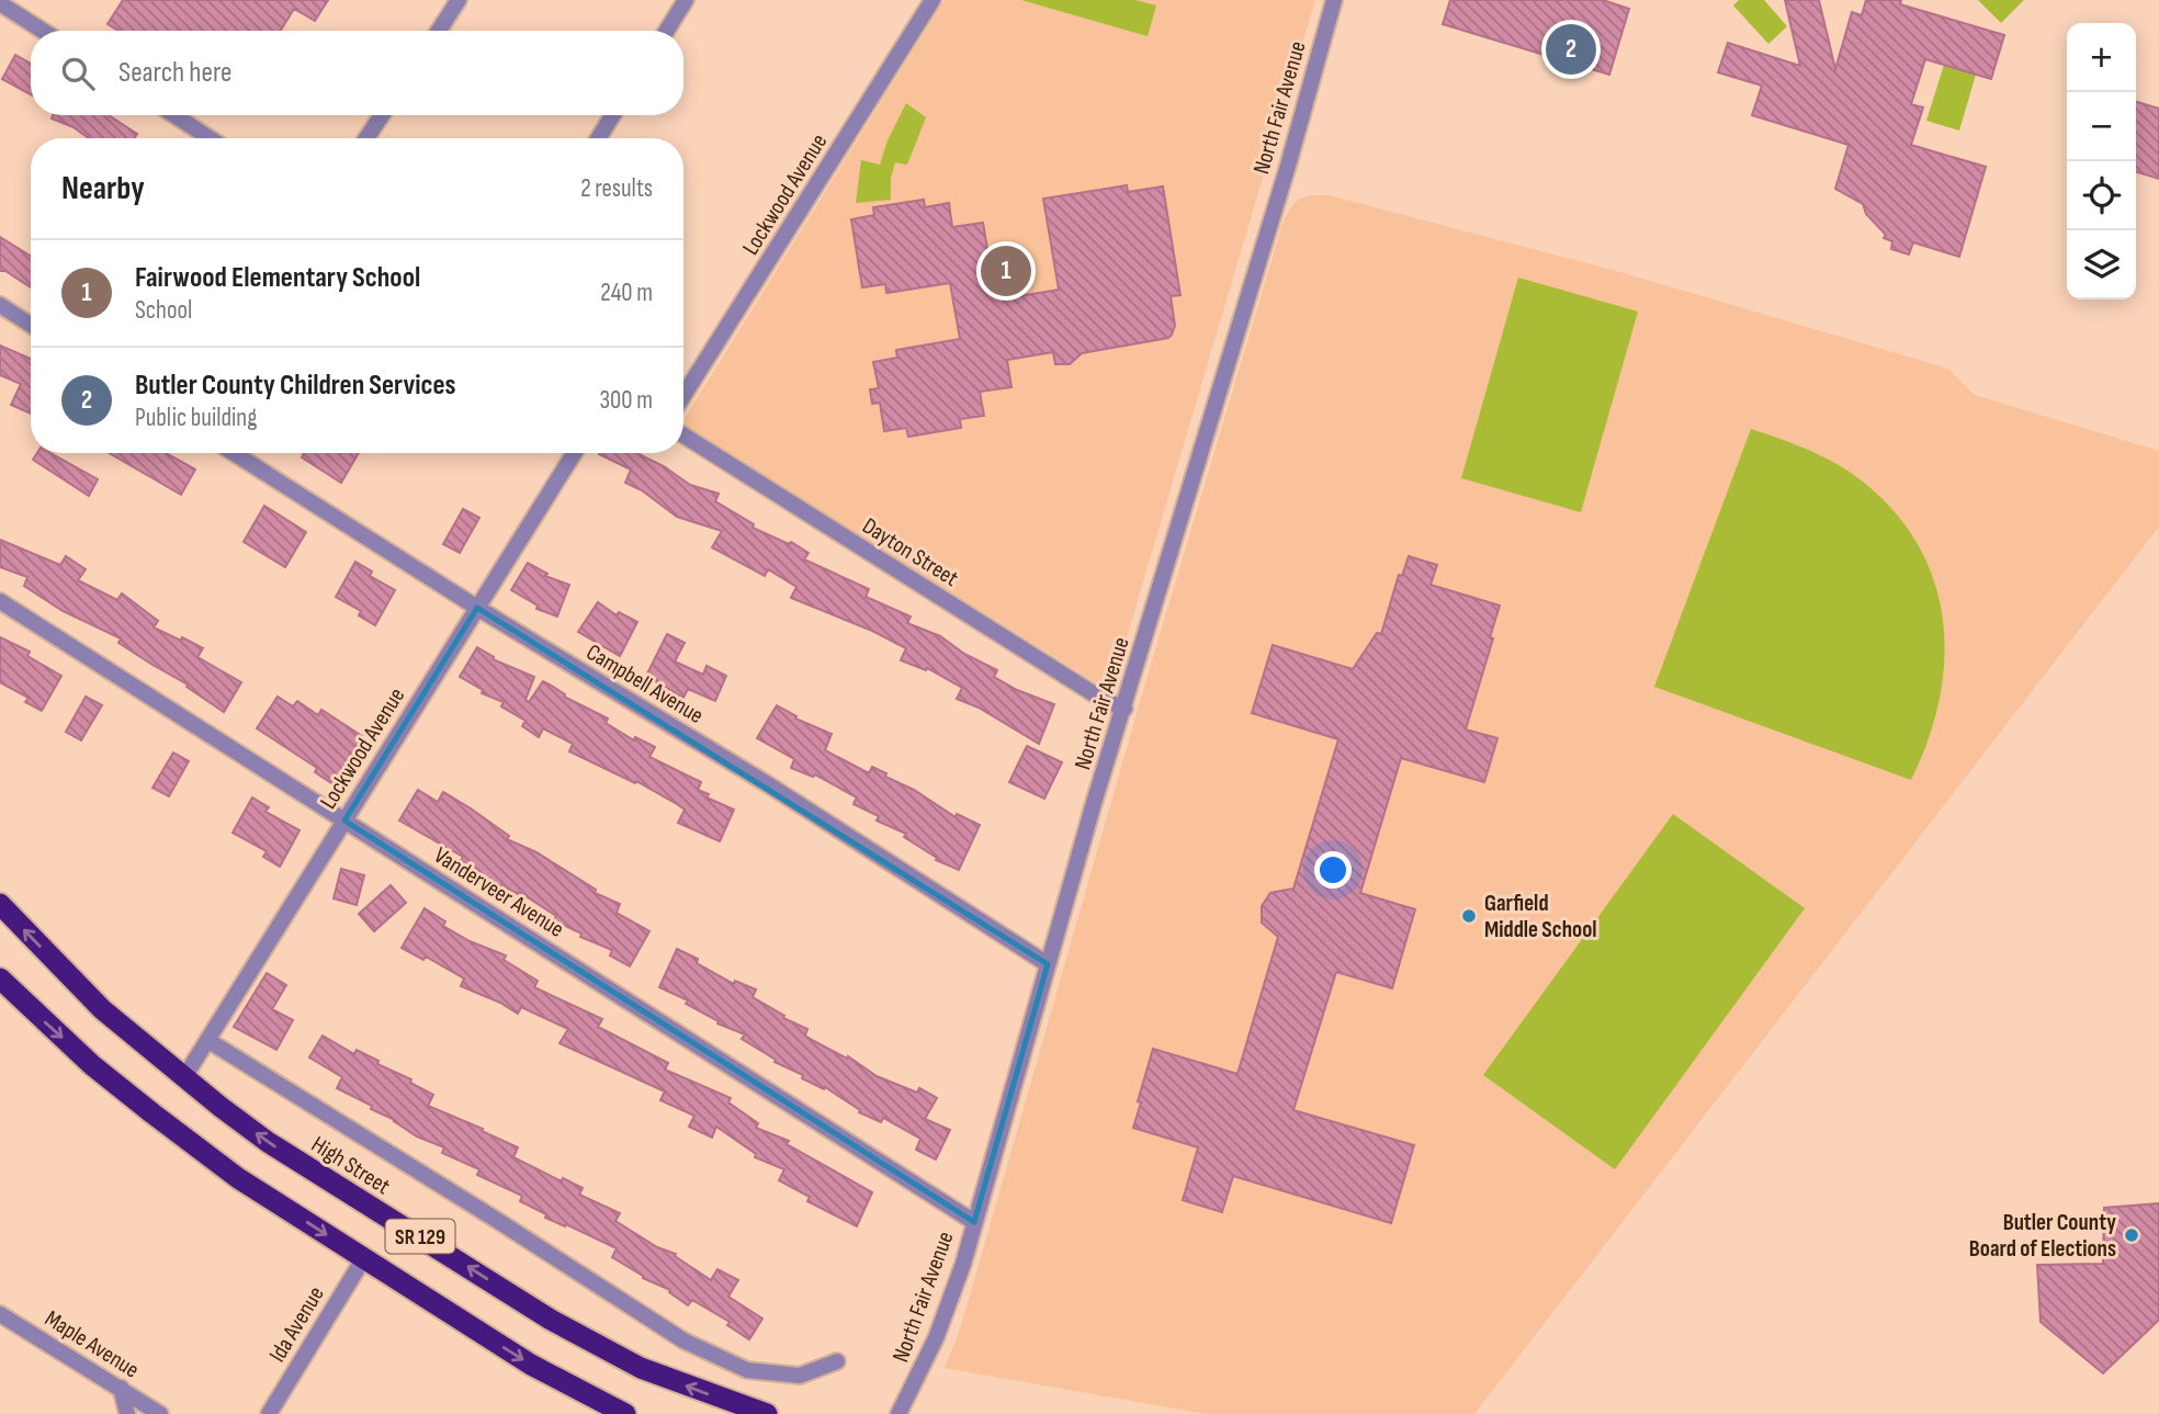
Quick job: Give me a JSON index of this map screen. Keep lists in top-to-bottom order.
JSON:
{
  "streets": {
    "highway": ["High Street", "SR 129"],
    "street": [
      "North Fair Avenue",
      "Lockwood Avenue",
      "Dayton Street",
      "Campbell Avenue",
      "Vanderveer Avenue",
      "Ida Avenue",
      "Maple Avenue"
    ]
  },
  "crossings": [
    ["North Fair Avenue", "Dayton Street"],
    ["North Fair Avenue", "Campbell Avenue"],
    ["North Fair Avenue", "Vanderveer Avenue"],
    ["Lockwood Avenue", "Campbell Avenue"],
    ["Lockwood Avenue", "Vanderveer Avenue"],
    ["Lockwood Avenue", "High Street"],
    ["SR 129", "Ida Avenue"]
  ],
  "places": ["Garfield Middle School", "Butler County Board of Elections"],
  "page": {
    "pins": ["2", "1"],
    "map_buttons": ["+", "−"],
    "search": "Search here",
    "heading": ["Nearby", "2 results"],
    "list": [
      {
        "mark": "1",
        "name": "Fairwood Elementary School",
        "note": "School",
        "value": "240 m"
      },
      {
        "mark": "2",
        "name": "Butler County Children Services",
        "note": "Public building",
        "value": "300 m"
      }
    ]
  }
}
